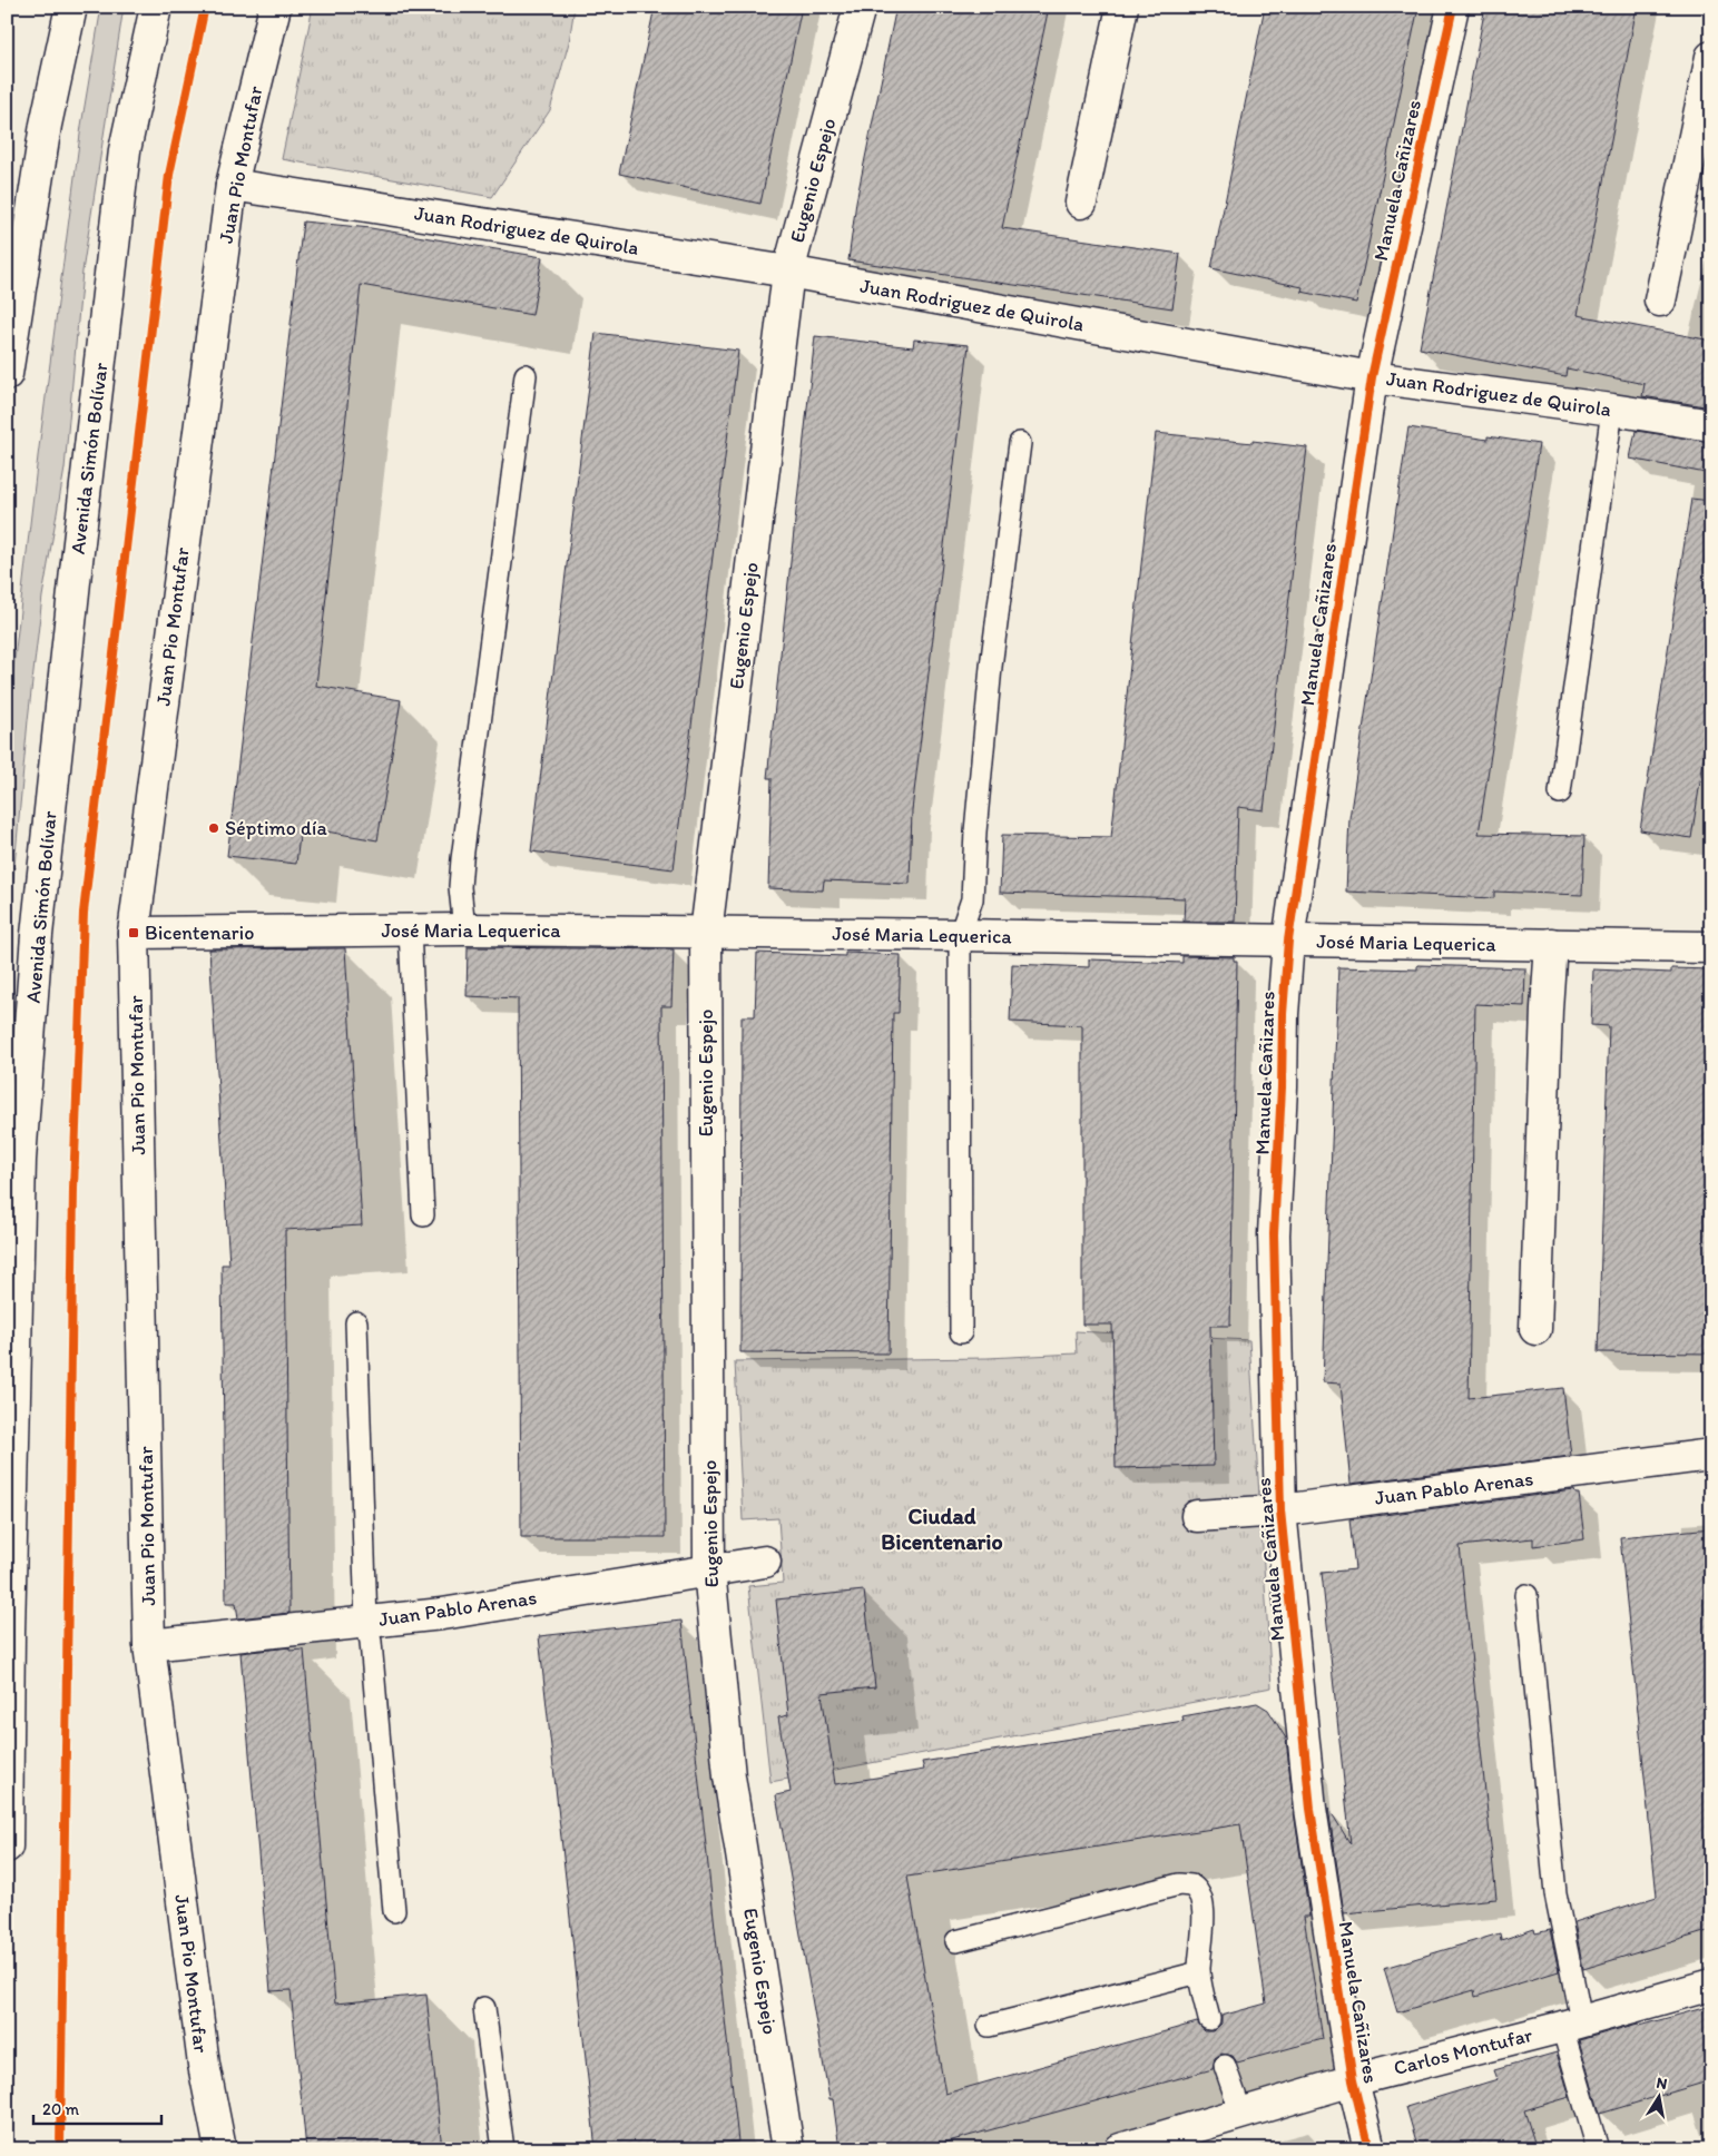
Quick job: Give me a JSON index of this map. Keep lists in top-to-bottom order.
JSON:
{
  "streets": {
    "main road": [
      "Juan Pio Montufar",
      "Eugenio Espejo",
      "Manuela Cañizares",
      "Juan Rodriguez de Quirola",
      "Avenida Simón Bolívar",
      "José Maria Lequerica",
      "Juan Pablo Arenas",
      "Carlos Montufar"
    ]
  },
  "crossings": [
    ["Juan Pio Montufar", "Juan Rodriguez de Quirola"],
    ["Juan Pio Montufar", "José Maria Lequerica"],
    ["Juan Pio Montufar", "Juan Pablo Arenas"],
    ["Eugenio Espejo", "Juan Rodriguez de Quirola"],
    ["Eugenio Espejo", "José Maria Lequerica"],
    ["Eugenio Espejo", "Juan Pablo Arenas"],
    ["Manuela Cañizares", "Juan Rodriguez de Quirola"],
    ["Manuela Cañizares", "José Maria Lequerica"],
    ["Manuela Cañizares", "Juan Pablo Arenas"],
    ["Manuela Cañizares", "Carlos Montufar"]
  ],
  "districts": ["Ciudad Bicentenario"],
  "places": {
    "other": ["Séptimo día"],
    "transit": ["Bicentenario"]
  },
  "scale_bar": "20 m",
  "north": "top"
}
